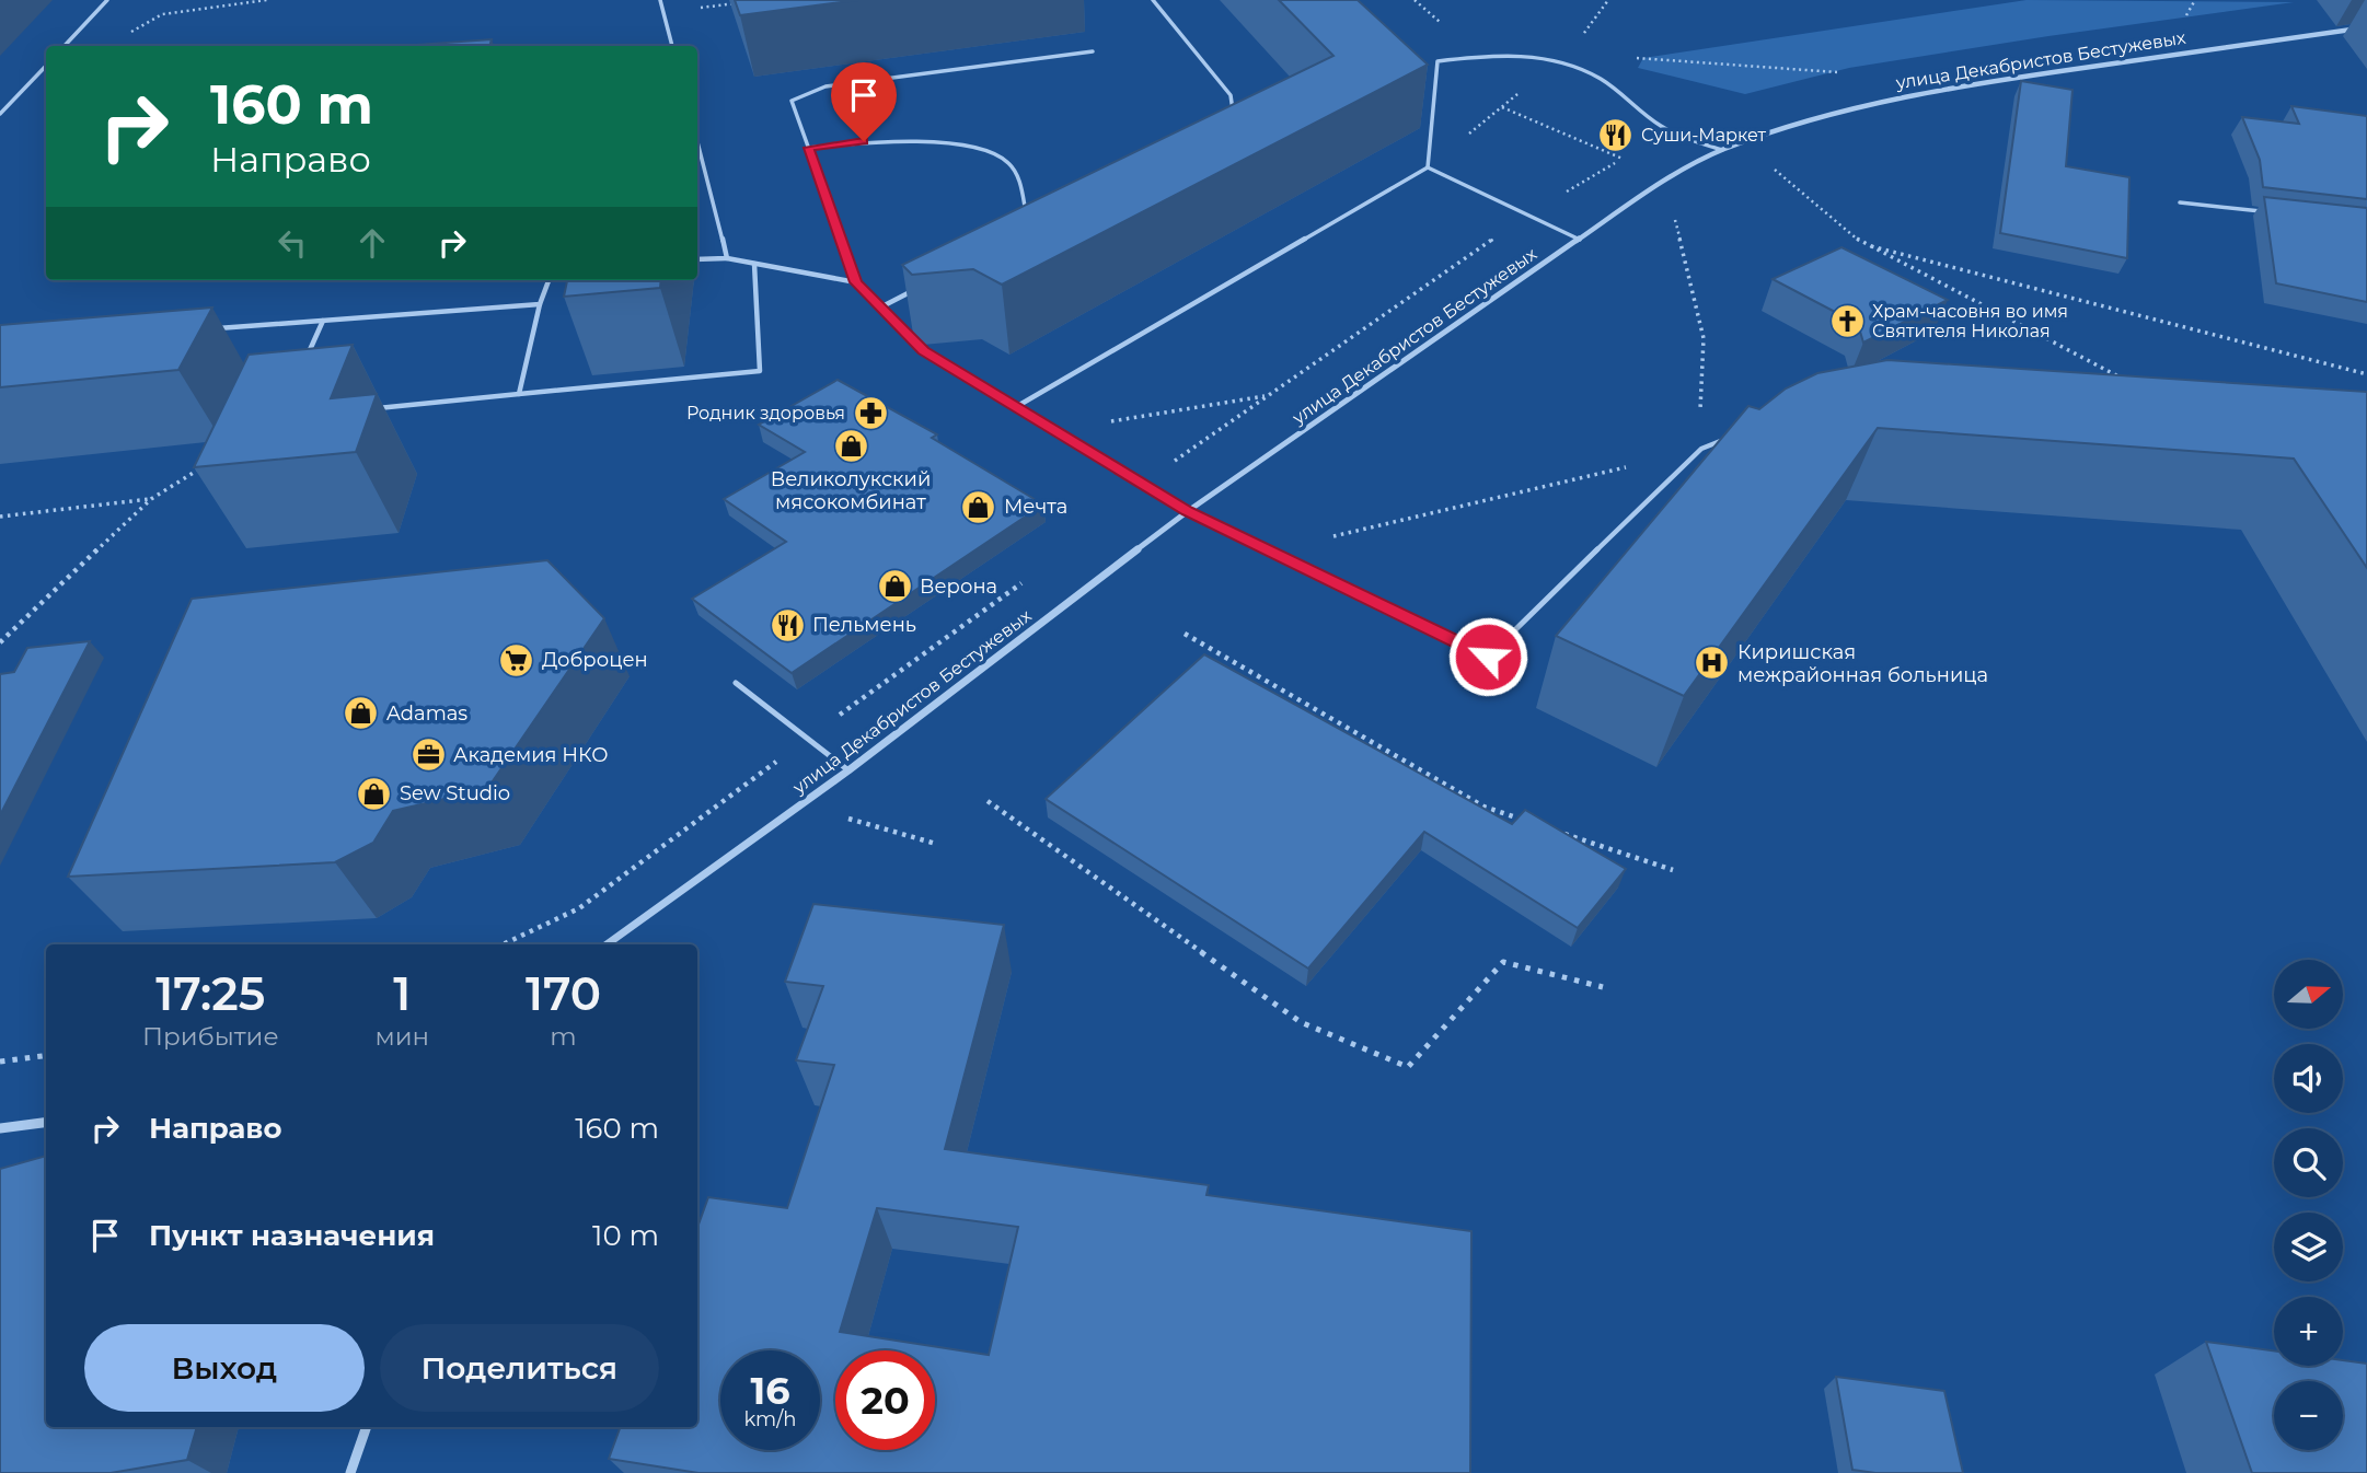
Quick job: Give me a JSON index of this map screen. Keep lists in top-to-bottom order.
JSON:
{
  "streets": {
    "street": ["улица Декабристов Бестужевых"]
  },
  "places": {
    "restaurant": ["Суши-Маркет", "Пельмень"],
    "church": ["Храм-часовня во имя Святителя Николая"],
    "pharmacy": ["Родник здоровья"],
    "shop": [
      "Великолукский мясокомбинат",
      "Мечта",
      "Верона",
      "Adamas",
      "Sew Studio"
    ],
    "supermarket": ["Доброцен"],
    "hospital": ["Киришская межрайонная больница"],
    "office": ["Академия НКО"]
  },
  "north": "right",
  "page": {
    "turn": ["160 m", "Направо"],
    "eta": [
      "17:25",
      "Прибытие",
      "1",
      "мин",
      "170",
      "m"
    ],
    "map_buttons": ["+", "−"],
    "list": [
      {
        "name": "Направо",
        "value": "160 m"
      },
      {
        "name": "Пункт назначения",
        "value": "10 m"
      }
    ],
    "buttons": ["Выход", "Поделиться"],
    "speed": "16 km/h",
    "limit": "20"
  }
}
